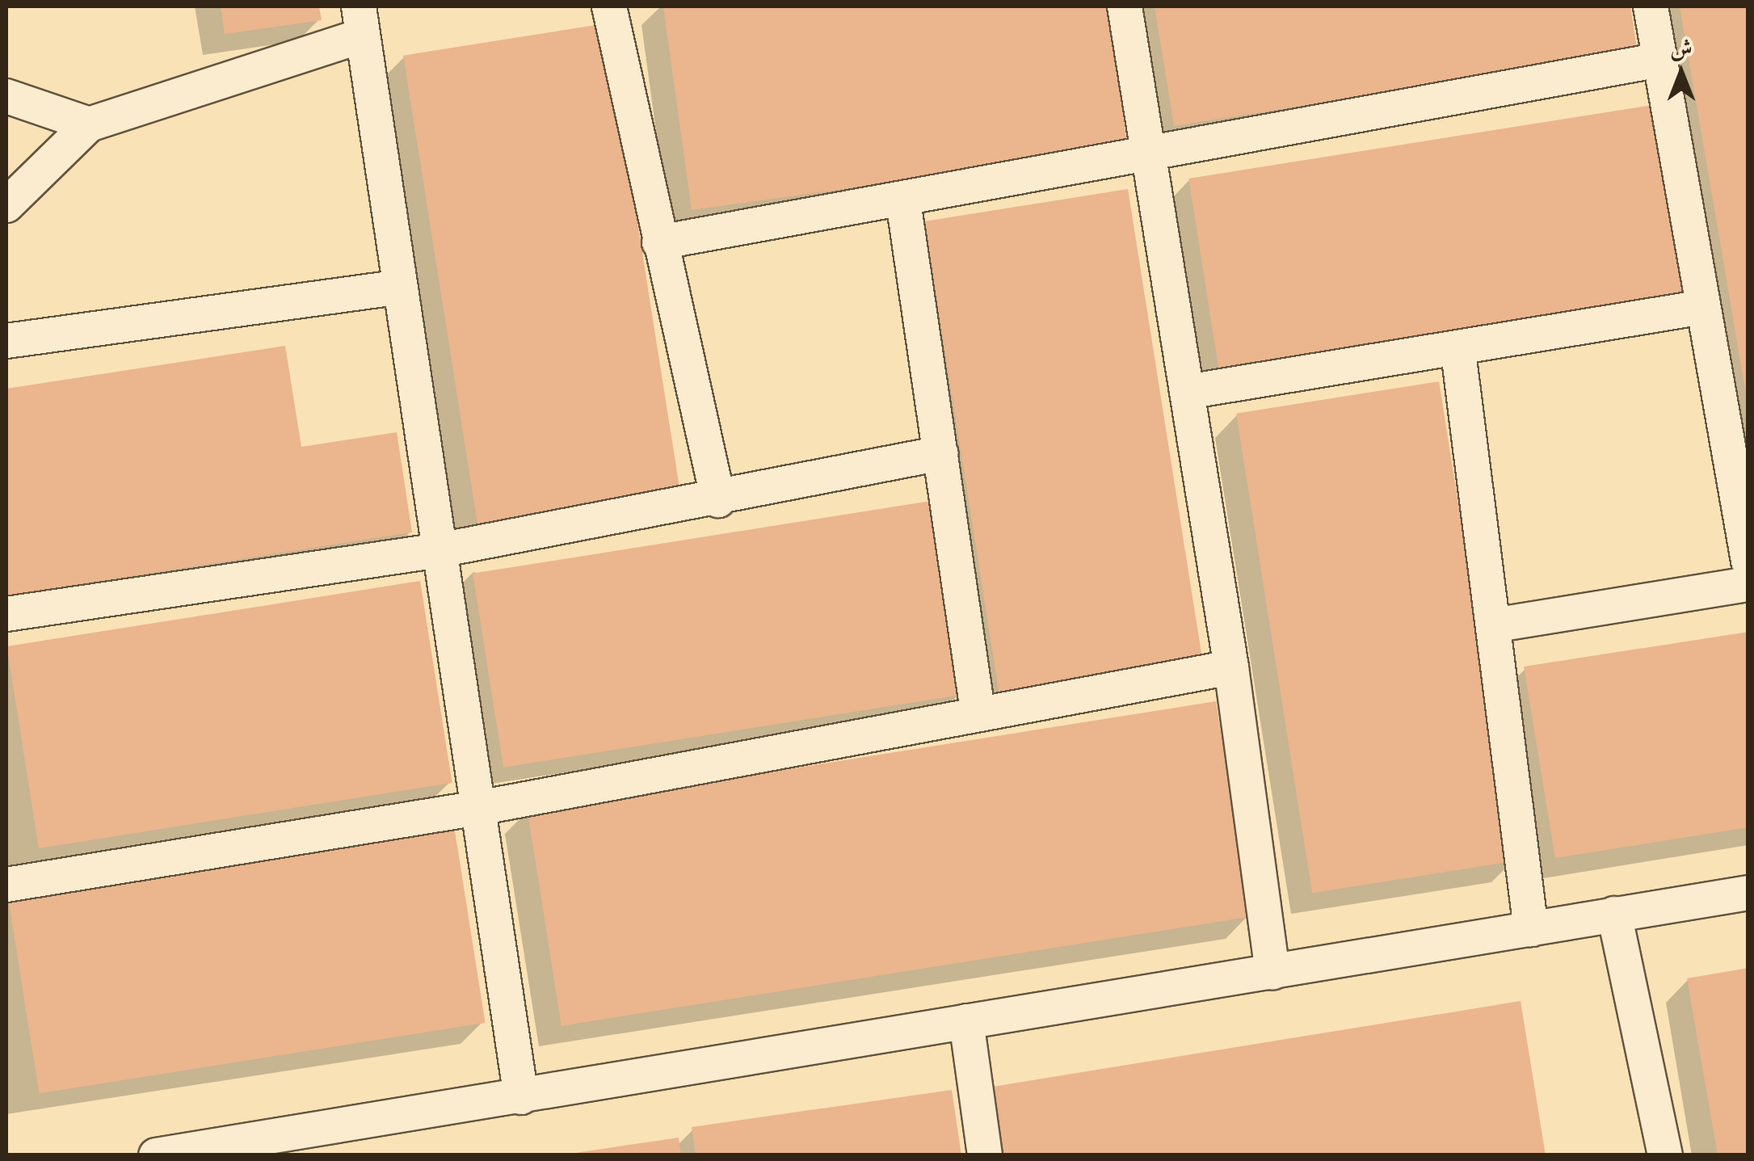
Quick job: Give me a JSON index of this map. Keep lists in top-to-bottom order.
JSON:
{
  "north": "top"
}
